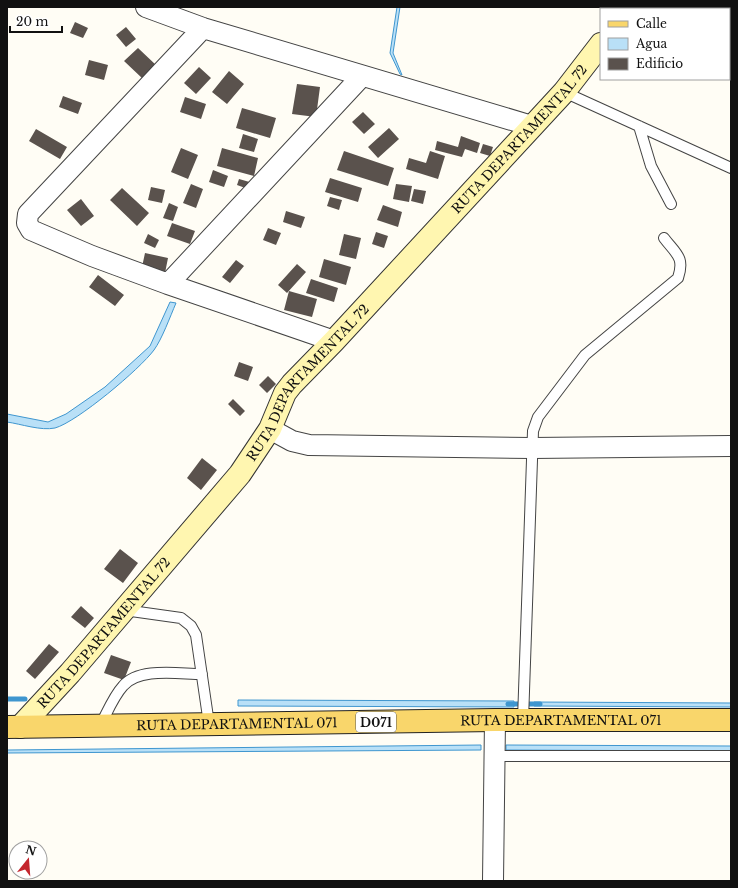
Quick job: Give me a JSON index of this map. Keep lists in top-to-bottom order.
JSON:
{
  "streets": {
    "main road": ["RUTA DEPARTAMENTAL 071", "D071"],
    "street": ["RUTA DEPARTAMENTAL 72"]
  },
  "crossings": [
    ["RUTA DEPARTAMENTAL 72", "RUTA DEPARTAMENTAL 071"]
  ],
  "legend": ["Calle", "Agua", "Edificio"],
  "scale_bar": "20 m",
  "north": "top"
}
